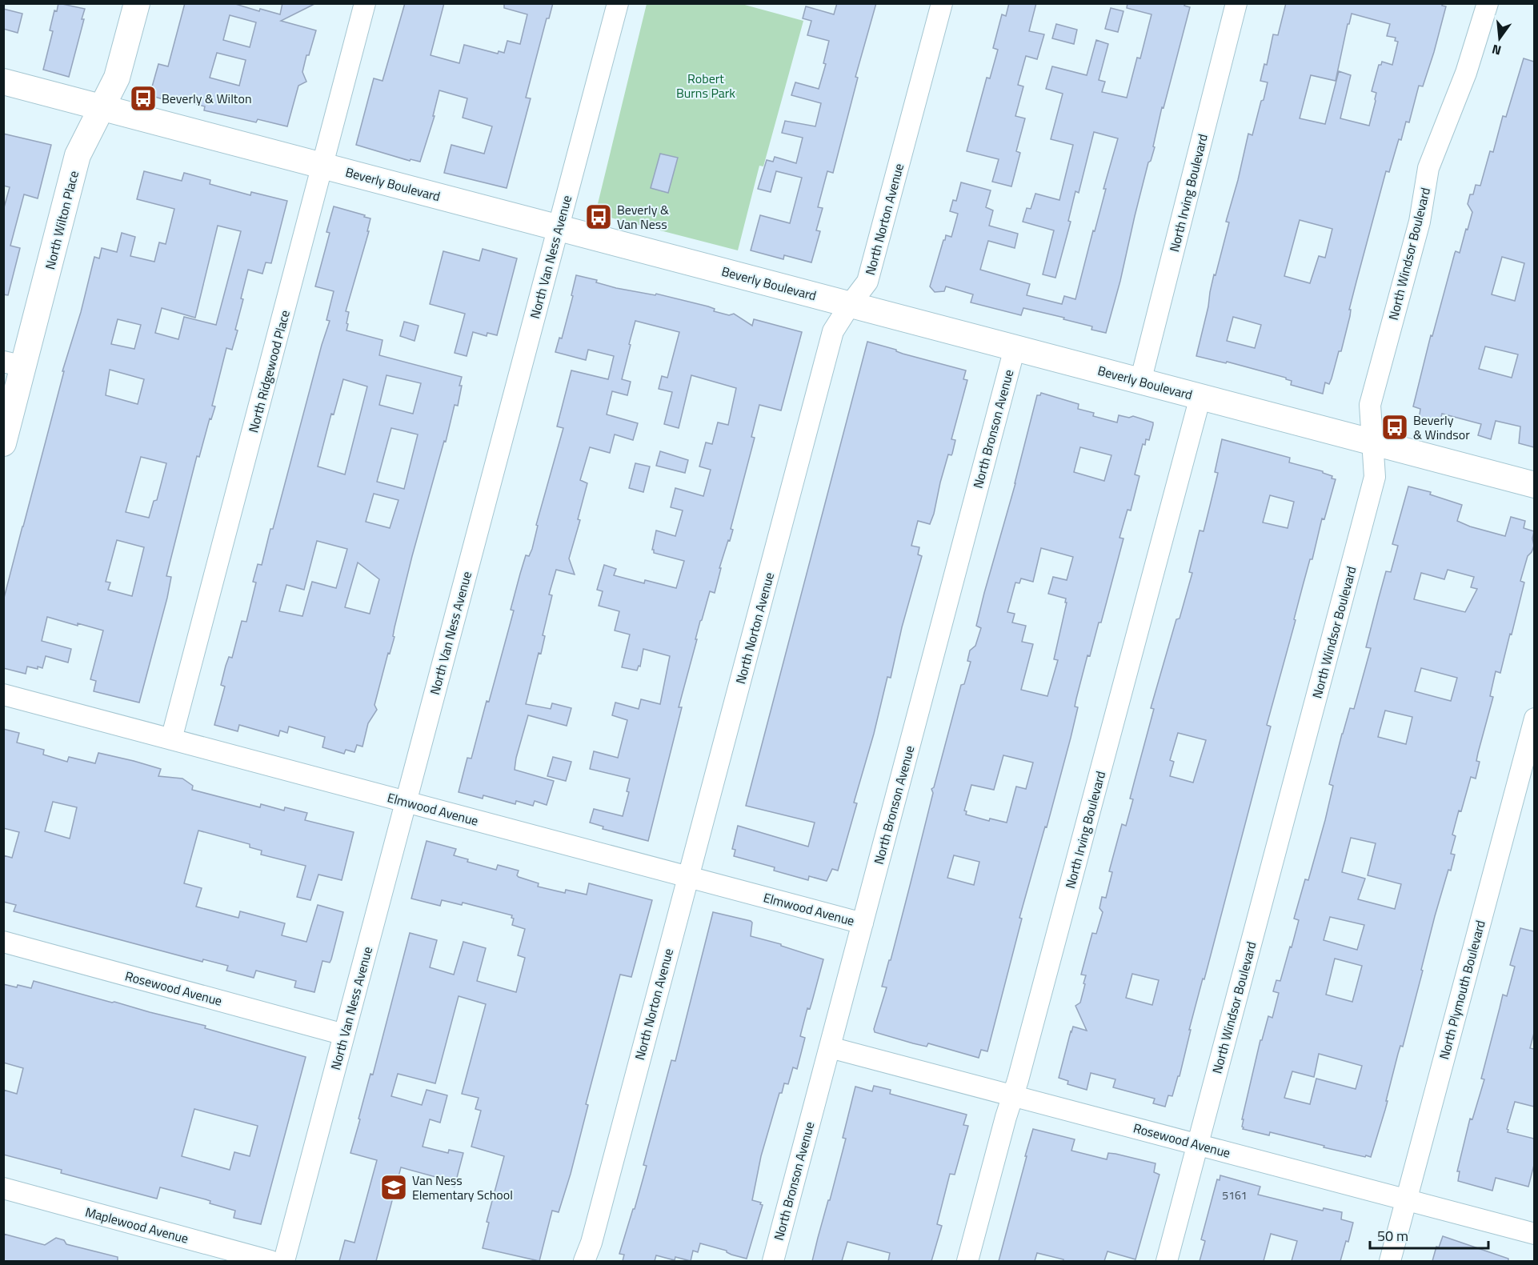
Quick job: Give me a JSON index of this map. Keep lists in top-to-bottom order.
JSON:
{
  "streets": {
    "main road": ["Beverly Boulevard", "North Wilton Place"],
    "street": [
      "North Irving Boulevard",
      "North Norton Avenue",
      "North Windsor Boulevard",
      "North Van Ness Avenue",
      "North Ridgewood Place",
      "North Bronson Avenue",
      "Elmwood Avenue",
      "Rosewood Avenue",
      "North Plymouth Boulevard",
      "Maplewood Avenue"
    ]
  },
  "crossings": [
    ["Beverly Boulevard", "North Irving Boulevard"],
    ["Beverly Boulevard", "North Norton Avenue"],
    ["Beverly Boulevard", "North Wilton Place"],
    ["Beverly Boulevard", "North Windsor Boulevard"],
    ["Beverly Boulevard", "North Van Ness Avenue"],
    ["Beverly Boulevard", "North Ridgewood Place"],
    ["Beverly Boulevard", "North Bronson Avenue"],
    ["North Irving Boulevard", "Rosewood Avenue"],
    ["North Norton Avenue", "Elmwood Avenue"],
    ["North Windsor Boulevard", "Rosewood Avenue"],
    ["North Van Ness Avenue", "Elmwood Avenue"],
    ["North Van Ness Avenue", "Rosewood Avenue"],
    ["North Ridgewood Place", "Elmwood Avenue"],
    ["North Bronson Avenue", "Elmwood Avenue"],
    ["North Bronson Avenue", "Rosewood Avenue"],
    ["Rosewood Avenue", "North Plymouth Boulevard"]
  ],
  "parks": ["Robert Burns Park"],
  "places": {
    "bus stop": ["Beverly & Wilton", "Beverly & Van Ness", "Beverly & Windsor"],
    "school or university": ["Van Ness Elementary School"]
  },
  "house_numbers": ["5161"],
  "scale_bar": "50 m",
  "north": "bottom"
}
